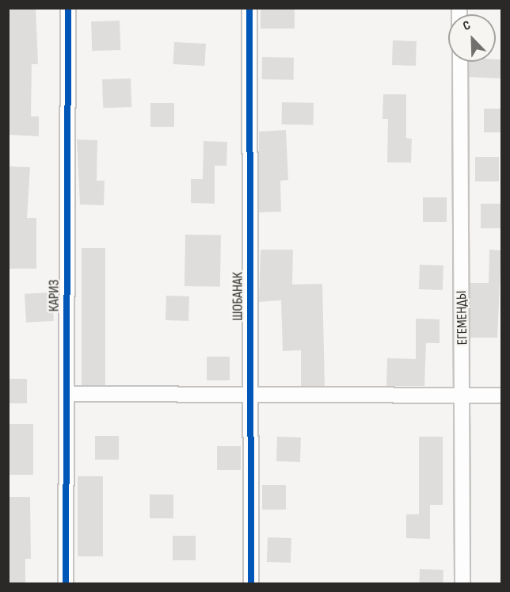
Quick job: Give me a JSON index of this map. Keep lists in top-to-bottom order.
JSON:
{
  "streets": {
    "street": ["КАРИЗ", "ШОБАНАК", "ЕГЕМЕНДЫ"]
  },
  "north": "top left"
}
